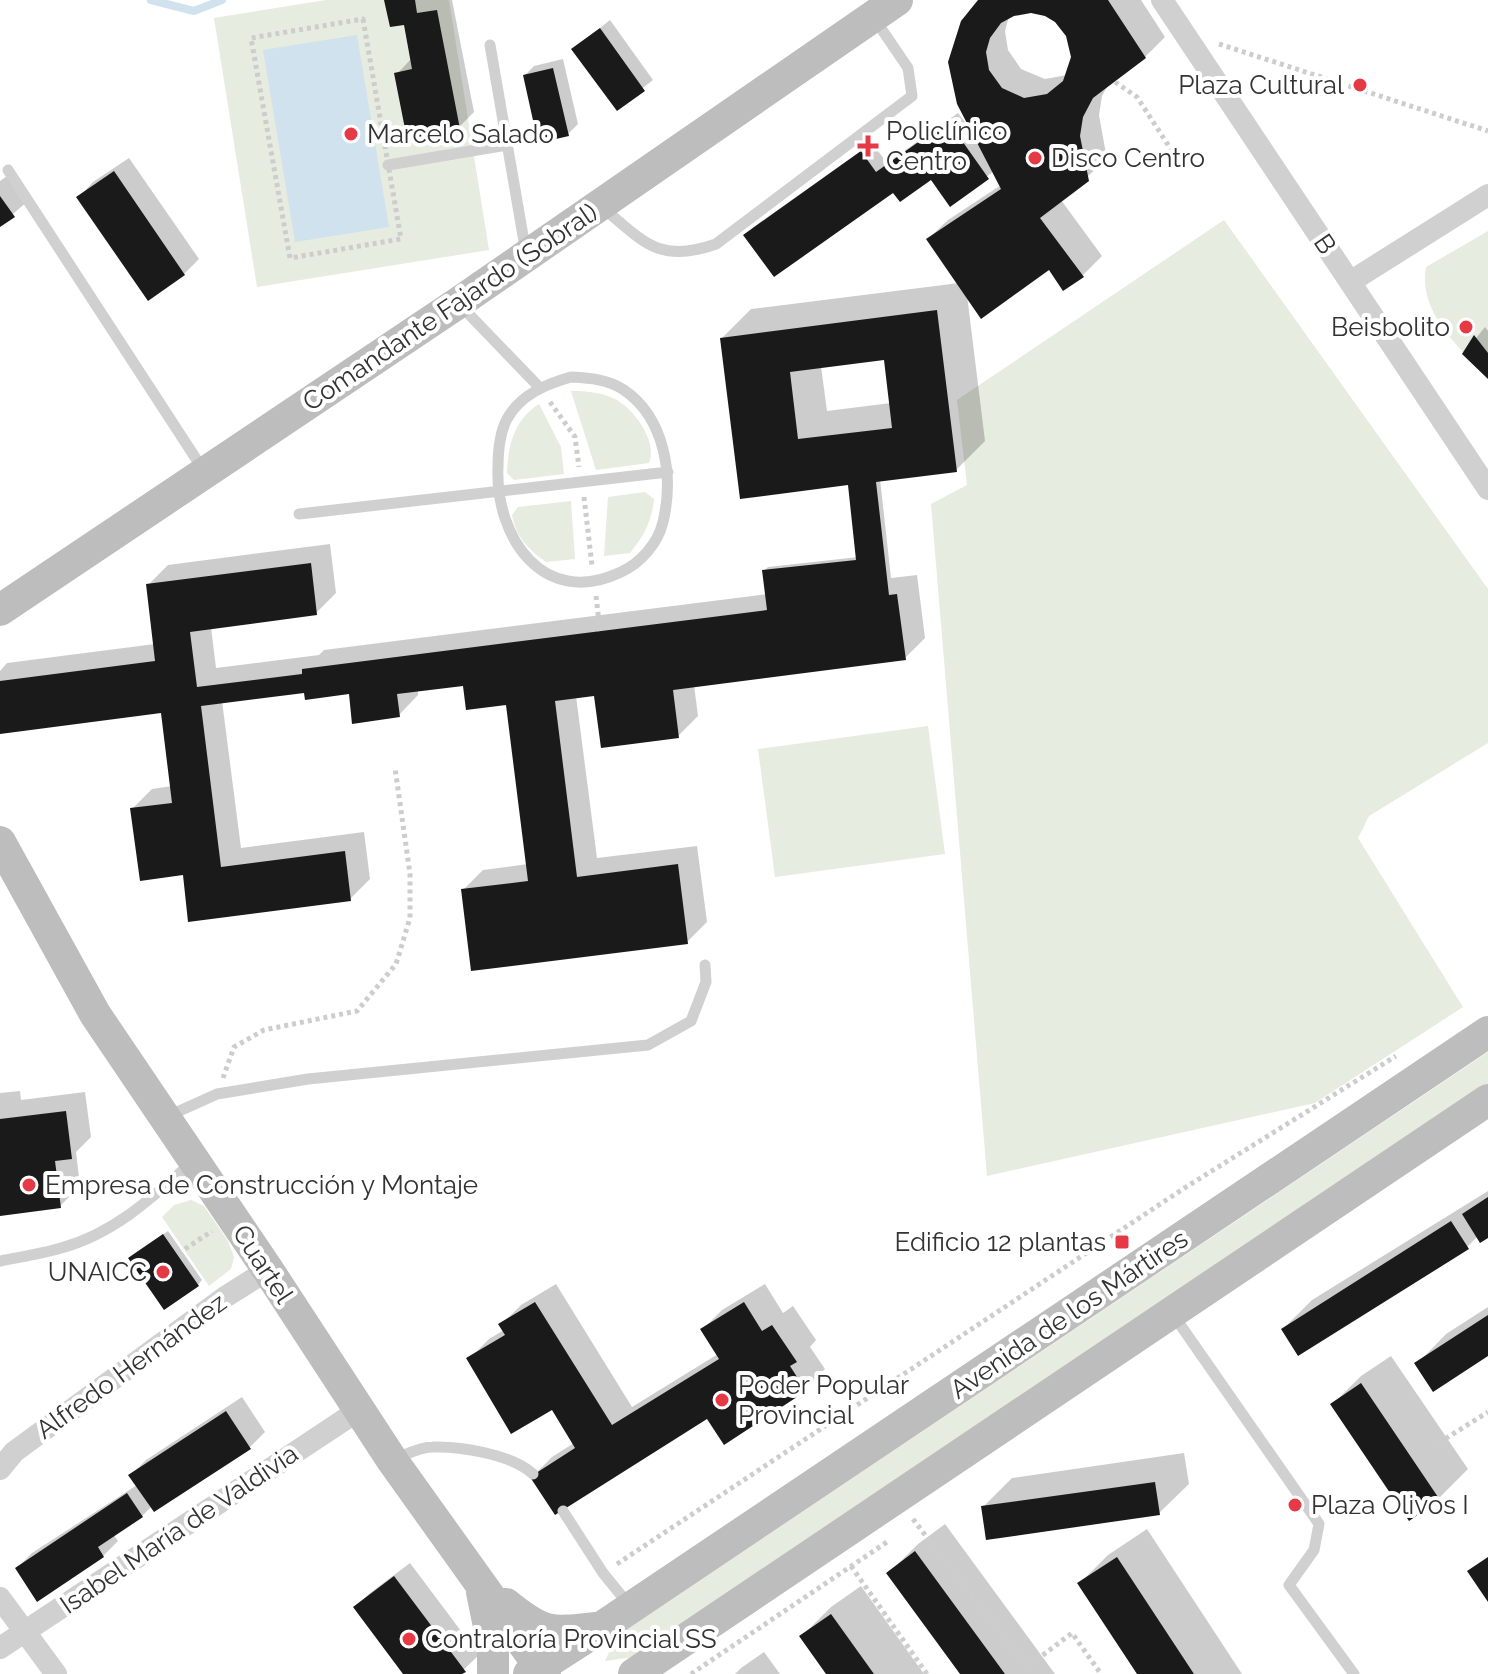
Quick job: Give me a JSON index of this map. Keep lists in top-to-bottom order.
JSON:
{
  "streets": {
    "main road": ["Comandante Fajardo (Sobral)", "Cuartel", "Avenida de los Mártires"],
    "street": ["B", "Alfredo Hernández", "Isabel María de Valdivia"]
  },
  "crossings": [
    ["Cuartel", "Avenida de los Mártires"],
    ["Cuartel", "Alfredo Hernández"],
    ["Cuartel", "Isabel María de Valdivia"]
  ],
  "places": {
    "other": [
      "Plaza Cultural",
      "Marcelo Salado",
      "Disco Centro",
      "Beisbolito",
      "Empresa de Construcción y Montaje",
      "UNAICC",
      "Poder Popular Provincial",
      "Plaza Olivos I",
      "Contraloría Provincial SS"
    ],
    "health": ["Policlínico Centro"],
    "transit": ["Edificio 12 plantas"]
  }
}
